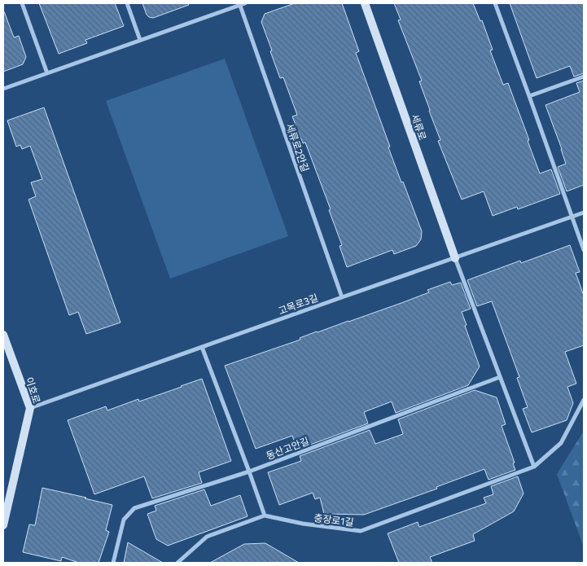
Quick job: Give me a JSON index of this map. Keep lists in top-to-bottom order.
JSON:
{
  "streets": {
    "street": [
      "세류로",
      "세류로2안길",
      "고목로3길",
      "이호로",
      "동산고안길",
      "충장로1길"
    ]
  },
  "crossings": [
    ["세류로", "고목로3길"],
    ["세류로2안길", "고목로3길"],
    ["고목로3길", "이호로"]
  ]
}
